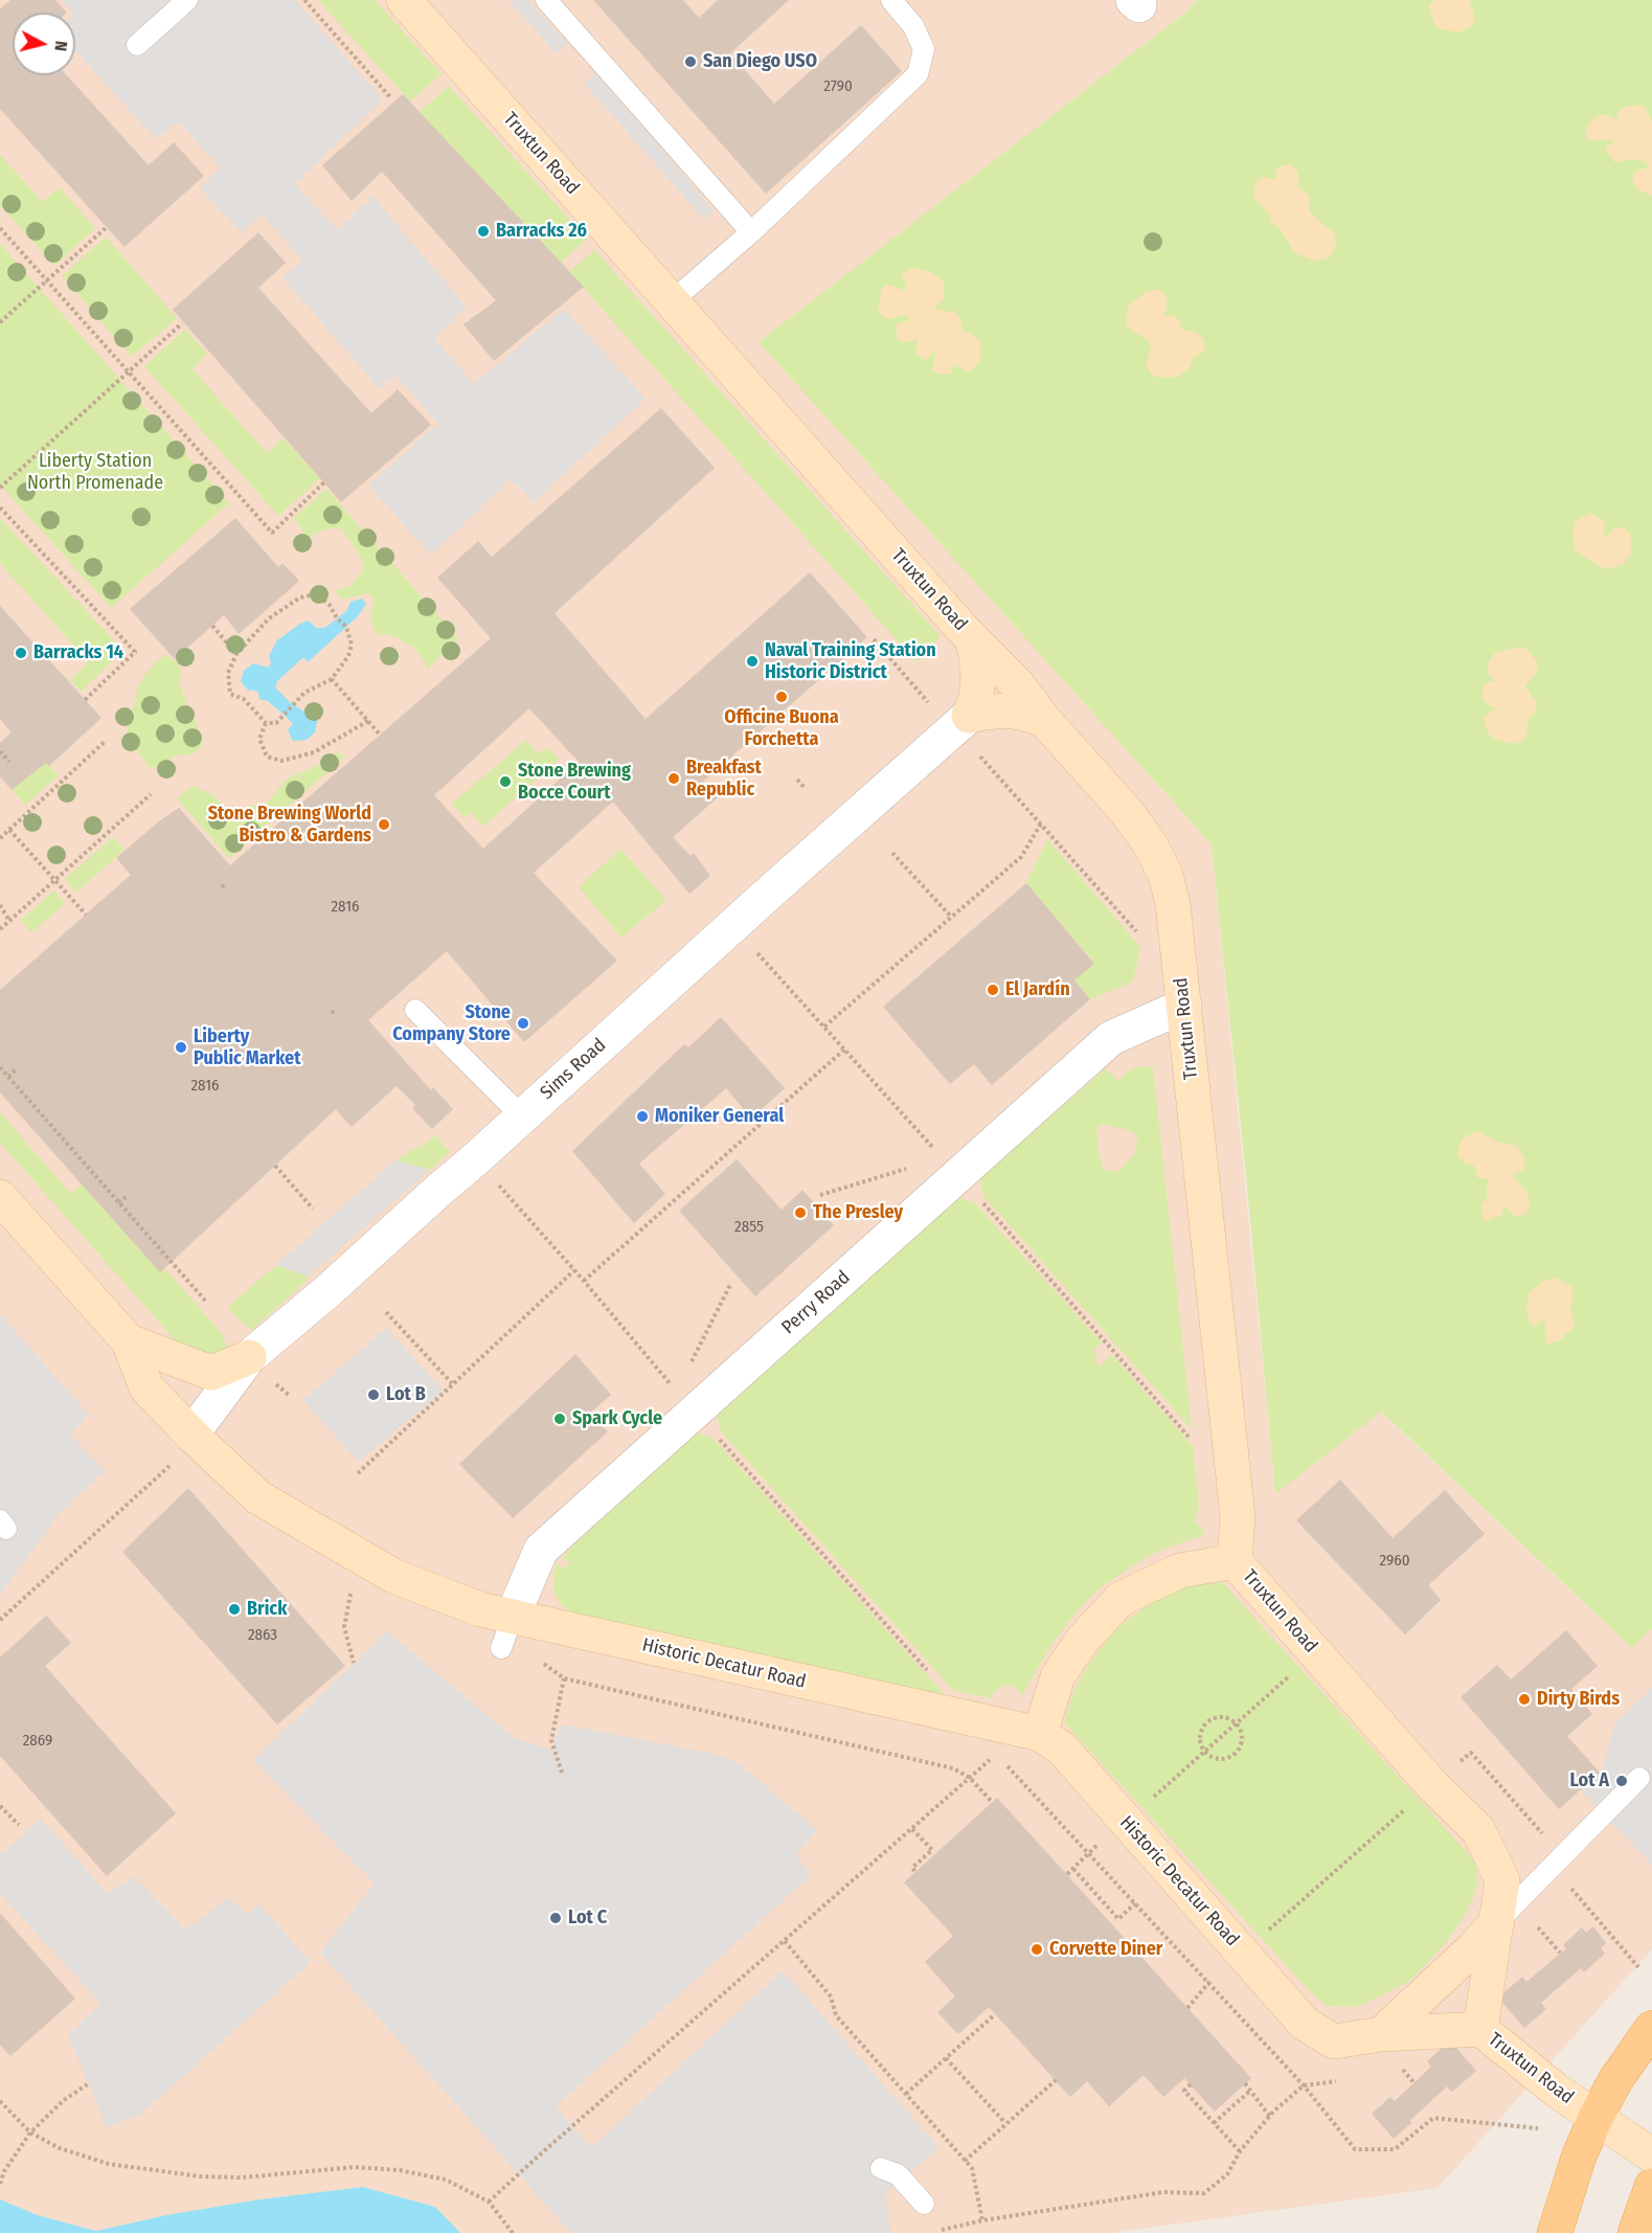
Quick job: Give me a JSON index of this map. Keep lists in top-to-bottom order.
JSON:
{
  "streets": {
    "street": [
      "Truxtun Road",
      "Sims Road",
      "Perry Road",
      "Historic Decatur Road"
    ]
  },
  "crossings": [
    ["Truxtun Road", "Perry Road"],
    ["Truxtun Road", "Historic Decatur Road"],
    ["Sims Road", "Historic Decatur Road"],
    ["Perry Road", "Historic Decatur Road"]
  ],
  "parks": ["Liberty Station North Promenade"],
  "places": [
    "San Diego USO",
    "Barracks 26",
    "Barracks 14",
    "Naval Training Station Historic District",
    "Officine Buona Forchetta",
    "Breakfast Republic",
    "Stone Brewing Bocce Court",
    "Stone Brewing World Bistro & Gardens",
    "El Jardín",
    "Stone Company Store",
    "Liberty Public Market",
    "Moniker General",
    "The Presley",
    "Lot B",
    "Spark Cycle",
    "Brick",
    "Dirty Birds",
    "Lot A",
    "Lot C",
    "Corvette Diner"
  ],
  "house_numbers": [
    "2790",
    "2816",
    "2816",
    "2855",
    "2960",
    "2863",
    "2869"
  ],
  "north": "right"
}
